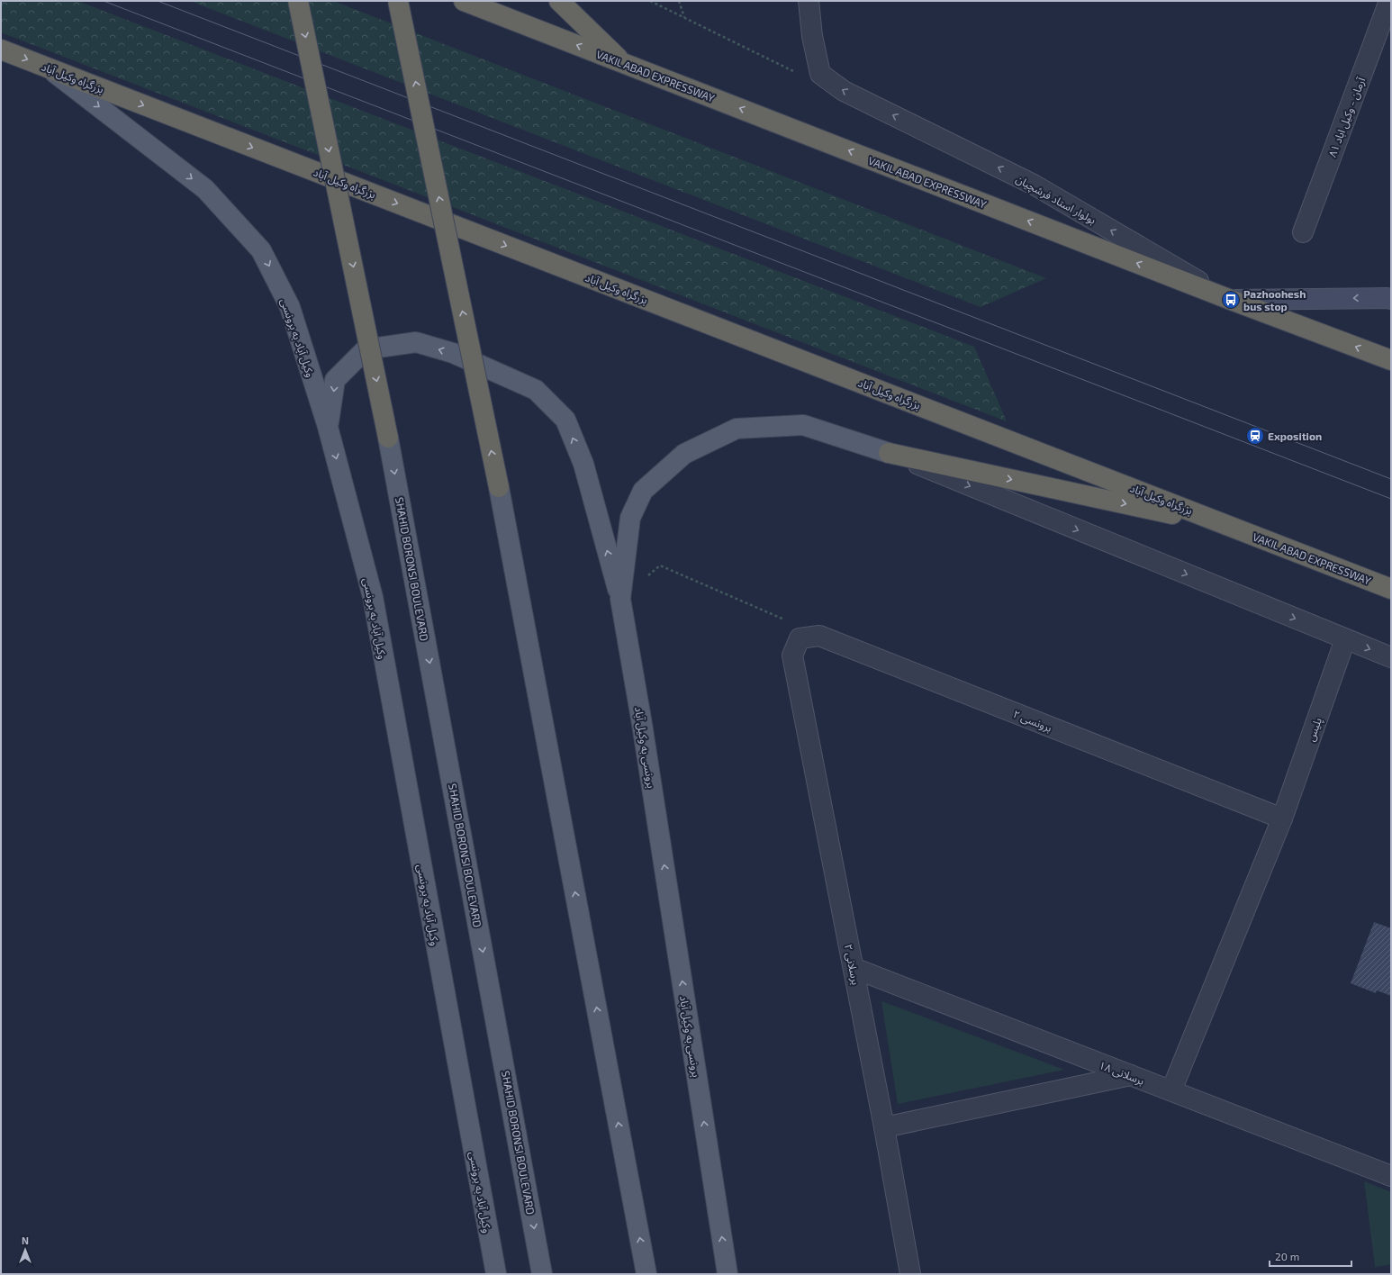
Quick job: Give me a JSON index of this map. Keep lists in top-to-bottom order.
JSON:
{
  "streets": {
    "highway": ["VAKIL ABAD EXPRESSWAY", "بزرگراه وکیل آباد"],
    "main road": ["وکیل آباد به برونسی", "SHAHID BORONSI BOULEVARD", "برونسی به وکیل آباد"],
    "street": [
      "آرمان - وکیل اباد ۸۱",
      "بولوار استاد فرشچیان",
      "برونسی ۲",
      "پلیس",
      "برسلانی ۲",
      "برسلانی ۱۸"
    ]
  },
  "crossings": [
    ["VAKIL ABAD EXPRESSWAY", "بزرگراه وکیل آباد"],
    ["VAKIL ABAD EXPRESSWAY", "بولوار استاد فرشچیان"],
    ["بزرگراه وکیل آباد", "وکیل آباد به برونسی"],
    ["برونسی ۲", "پلیس"],
    ["برونسی ۲", "برسلانی ۲"],
    ["پلیس", "برسلانی ۱۸"],
    ["برسلانی ۲", "برسلانی ۱۸"]
  ],
  "one_way": ["VAKIL ABAD EXPRESSWAY", "بزرگراه وکیل آباد", "بولوار استاد فرشچیان"],
  "places": {
    "bus stop": ["Pazhoohesh bus stop"],
    "station": ["Exposition"]
  },
  "scale_bar": "20 m",
  "north": "top"
}
